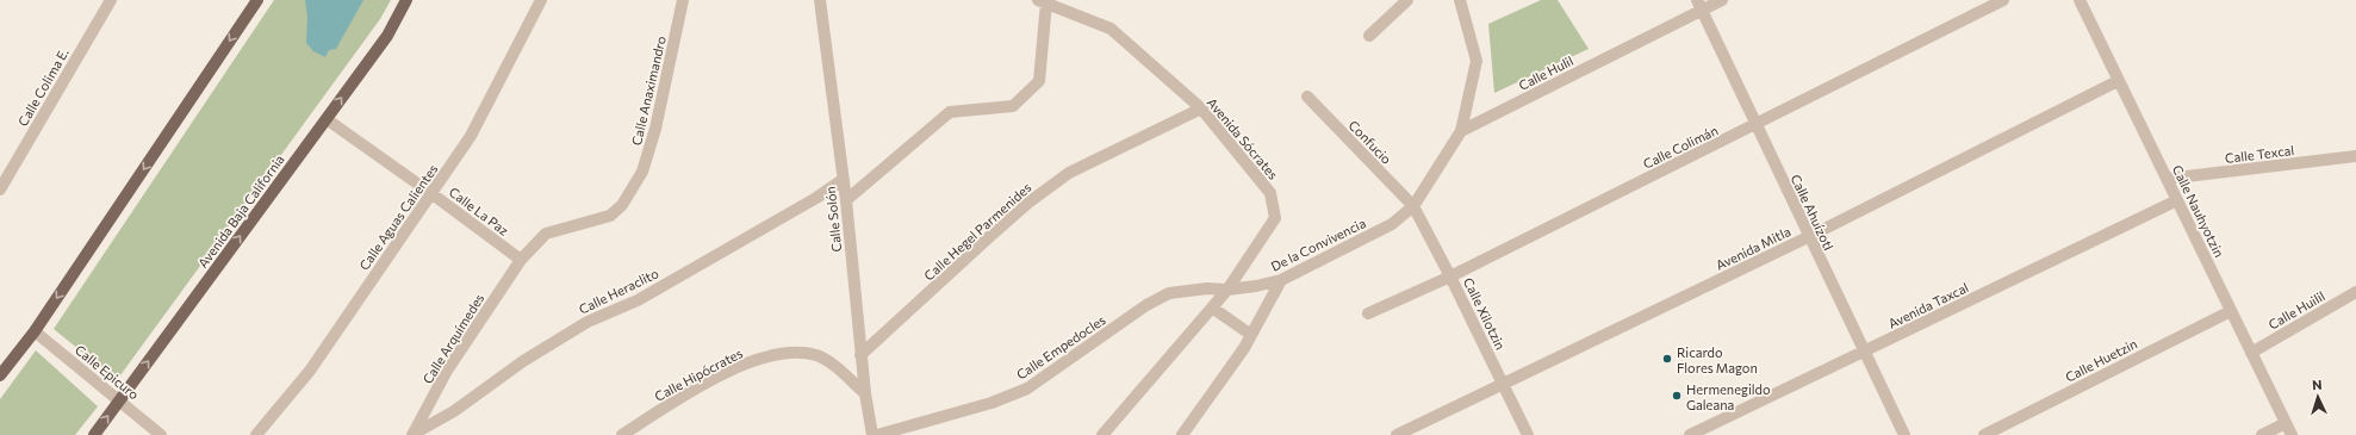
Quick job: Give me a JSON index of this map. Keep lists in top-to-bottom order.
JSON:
{
  "streets": {
    "main road": ["Avenida Baja California"],
    "street": [
      "Calle Hulil",
      "Calle Colima E.",
      "Calle Anaximandro",
      "Avenida Sócrates",
      "Confucio",
      "Calle Colimán",
      "Calle Texcal",
      "Calle La Paz",
      "Calle Nauhyotzin",
      "Calle Ahuízotl",
      "Calle Aguas Calientes",
      "Calle Solón",
      "Calle Hegel Parmenides",
      "De la Convivencia",
      "Avenida Mitla",
      "Calle Heraclito",
      "Avenida Taxcal",
      "Calle Huilil",
      "Calle Xilotzin",
      "Calle Arquímedes",
      "Calle Empedocles",
      "Calle Huetzin",
      "Calle Epicuro",
      "Calle Hipócrates"
    ]
  },
  "crossings": [
    ["Calle Hulil", "Calle Ahuízotl"],
    ["Calle Anaximandro", "Calle La Paz"],
    ["Calle Anaximandro", "Calle Arquímedes"],
    ["Avenida Sócrates", "Calle Hegel Parmenides"],
    ["Avenida Sócrates", "De la Convivencia"],
    ["Avenida Sócrates", "Calle Empedocles"],
    ["Confucio", "De la Convivencia"],
    ["Confucio", "Calle Xilotzin"],
    ["Calle Colimán", "Calle Ahuízotl"],
    ["Calle Colimán", "Calle Xilotzin"],
    ["Calle Texcal", "Calle Nauhyotzin"],
    ["Avenida Baja California", "Calle La Paz"],
    ["Avenida Baja California", "Calle Epicuro"],
    ["Calle La Paz", "Calle Aguas Calientes"],
    ["Calle La Paz", "Calle Arquímedes"],
    ["Calle Nauhyotzin", "Avenida Mitla"],
    ["Calle Nauhyotzin", "Avenida Taxcal"],
    ["Calle Nauhyotzin", "Calle Huilil"],
    ["Calle Nauhyotzin", "Calle Huetzin"],
    ["Calle Ahuízotl", "Avenida Mitla"],
    ["Calle Ahuízotl", "Avenida Taxcal"],
    ["Calle Solón", "Calle Hegel Parmenides"],
    ["Calle Solón", "Calle Heraclito"],
    ["Calle Solón", "Calle Hipócrates"],
    ["De la Convivencia", "Calle Xilotzin"],
    ["De la Convivencia", "Calle Empedocles"],
    ["Avenida Mitla", "Calle Xilotzin"],
    ["Calle Heraclito", "Calle Arquímedes"]
  ],
  "one_way": ["Avenida Baja California"],
  "places": ["Ricardo Flores Magon", "Hermenegildo Galeana"],
  "north": "top"
}
